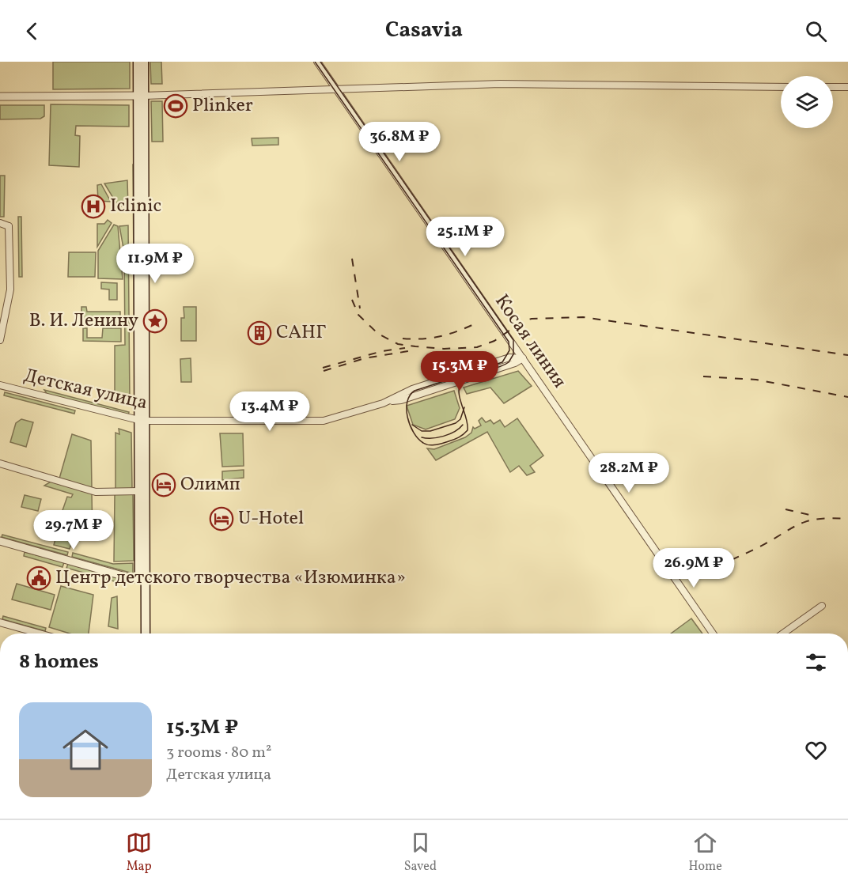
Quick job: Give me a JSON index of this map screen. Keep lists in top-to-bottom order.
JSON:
{
  "streets": {
    "street": ["Косая линия", "Детская улица"]
  },
  "crossings": [
    ["Косая линия", "Детская улица"]
  ],
  "places": {
    "sports": ["Plinker"],
    "hospital": ["Iclinic"],
    "place": ["В. И. Ленину"],
    "building": ["САНГ"],
    "hotel": ["Олимп", "U-Hotel"],
    "public building": ["Центр детского творчества «Изюминка»"]
  },
  "page": {
    "header": "Casavia",
    "price": [
      "36.8M ₽",
      "25.1M ₽",
      "11.9M ₽",
      "15.3M ₽",
      "13.4M ₽",
      "28.2M ₽",
      "29.7M ₽",
      "26.9M ₽"
    ],
    "heading": "8 homes",
    "list": [
      {
        "name": "15.3M ₽",
        "note": "3 rooms · 80 m² · Детская улица"
      }
    ],
    "tabs": ["Map", "Saved", "Home"]
  }
}
